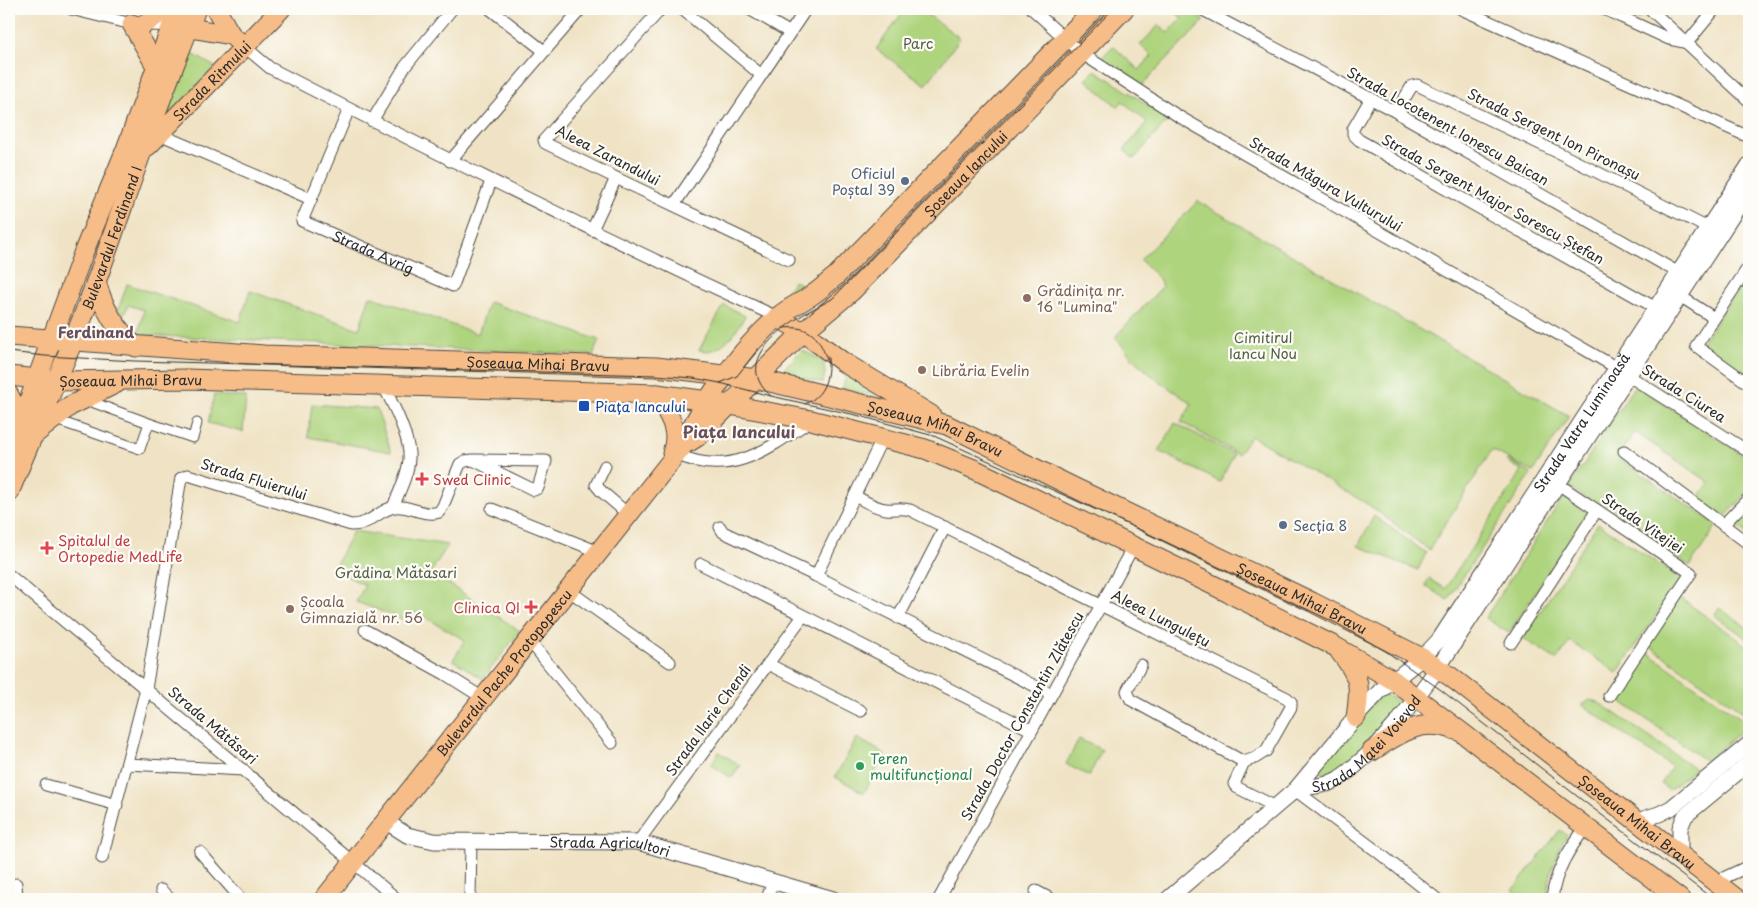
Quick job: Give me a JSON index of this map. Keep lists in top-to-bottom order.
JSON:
{
  "streets": {
    "main road": [
      "Strada Ritmului",
      "Șoseaua Iancului",
      "Bulevardul Ferdinand I",
      "Șoseaua Mihai Bravu",
      "Bulevardul Pache Protopopescu"
    ],
    "street": [
      "Strada Locotenent Ionescu Baican",
      "Strada Sergent Ion Pironașu",
      "Aleea Zarandului",
      "Strada Măgura Vulturului",
      "Strada Sergent Major Sorescu Ștefan",
      "Strada Avrig",
      "Strada Ciurea",
      "Strada Vatra Luminoasă",
      "Strada Fluierului",
      "Strada Vitejiei",
      "Aleea Lungulețu",
      "Strada Doctor Constantin Zlătescu",
      "Strada Ilarie Chendi",
      "Strada Mătăsari",
      "Strada Matei Voievod",
      "Strada Agricultori"
    ]
  },
  "crossings": [
    ["Strada Ritmului", "Bulevardul Ferdinand I"],
    ["Strada Locotenent Ionescu Baican", "Strada Sergent Ion Pironașu"],
    ["Strada Locotenent Ionescu Baican", "Strada Sergent Major Sorescu Ștefan"],
    ["Strada Locotenent Ionescu Baican", "Strada Vatra Luminoasă"],
    ["Strada Sergent Ion Pironașu", "Strada Vatra Luminoasă"],
    ["Șoseaua Iancului", "Strada Măgura Vulturului"],
    ["Strada Măgura Vulturului", "Strada Ciurea"],
    ["Strada Măgura Vulturului", "Strada Vatra Luminoasă"],
    ["Strada Sergent Major Sorescu Ștefan", "Strada Vatra Luminoasă"],
    ["Bulevardul Ferdinand I", "Șoseaua Mihai Bravu"],
    ["Șoseaua Mihai Bravu", "Strada Vatra Luminoasă"],
    ["Șoseaua Mihai Bravu", "Bulevardul Pache Protopopescu"],
    ["Șoseaua Mihai Bravu", "Strada Doctor Constantin Zlătescu"],
    ["Șoseaua Mihai Bravu", "Strada Matei Voievod"],
    ["Strada Ciurea", "Strada Vatra Luminoasă"],
    ["Strada Vatra Luminoasă", "Strada Vitejiei"],
    ["Strada Vatra Luminoasă", "Strada Matei Voievod"],
    ["Strada Fluierului", "Strada Mătăsari"],
    ["Aleea Lungulețu", "Strada Doctor Constantin Zlătescu"],
    ["Bulevardul Pache Protopopescu", "Strada Mătăsari"],
    ["Bulevardul Pache Protopopescu", "Strada Agricultori"],
    ["Strada Ilarie Chendi", "Strada Agricultori"]
  ],
  "districts": ["Ferdinand", "Piața Iancului"],
  "parks": ["Parc", "Cimitirul Iancu Nou", "Grădina Mătăsari"],
  "places": {
    "other": [
      "Oficiul Poștal 39",
      "Grădinița nr. 16 \"Lumina\"",
      "Librăria Evelin",
      "Secția 8",
      "Școala Gimnazială nr. 56",
      "Teren multifuncțional"
    ],
    "transit": ["Piața Iancului"],
    "health": ["Swed Clinic", "Spitalul de Ortopedie MedLife", "Clinica QI"]
  }
}
